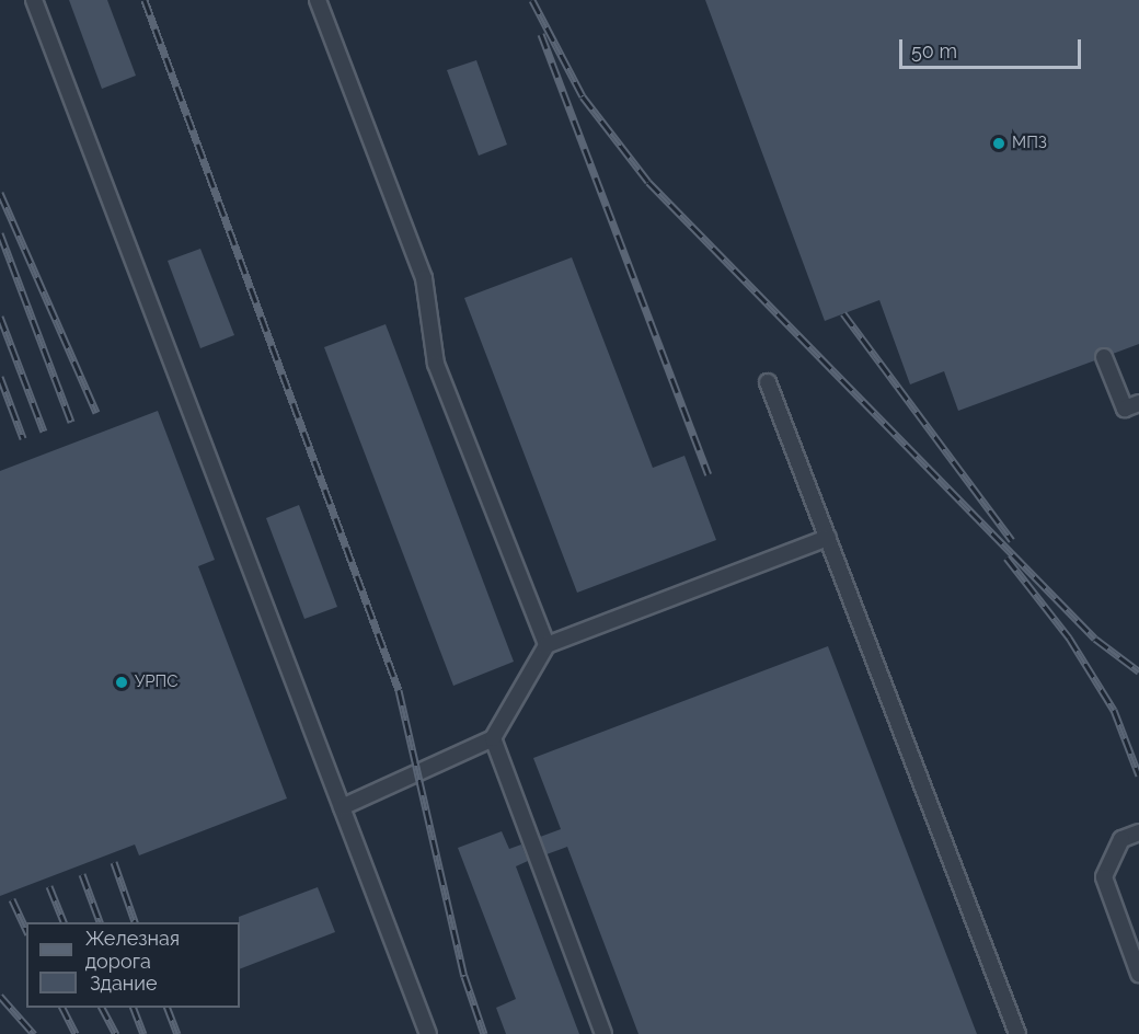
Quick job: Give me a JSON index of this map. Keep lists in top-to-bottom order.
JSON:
{
  "places": ["МПЗ", "УРПС"],
  "legend": ["Железная дорога", "Здание"],
  "scale_bar": "50 m"
}
